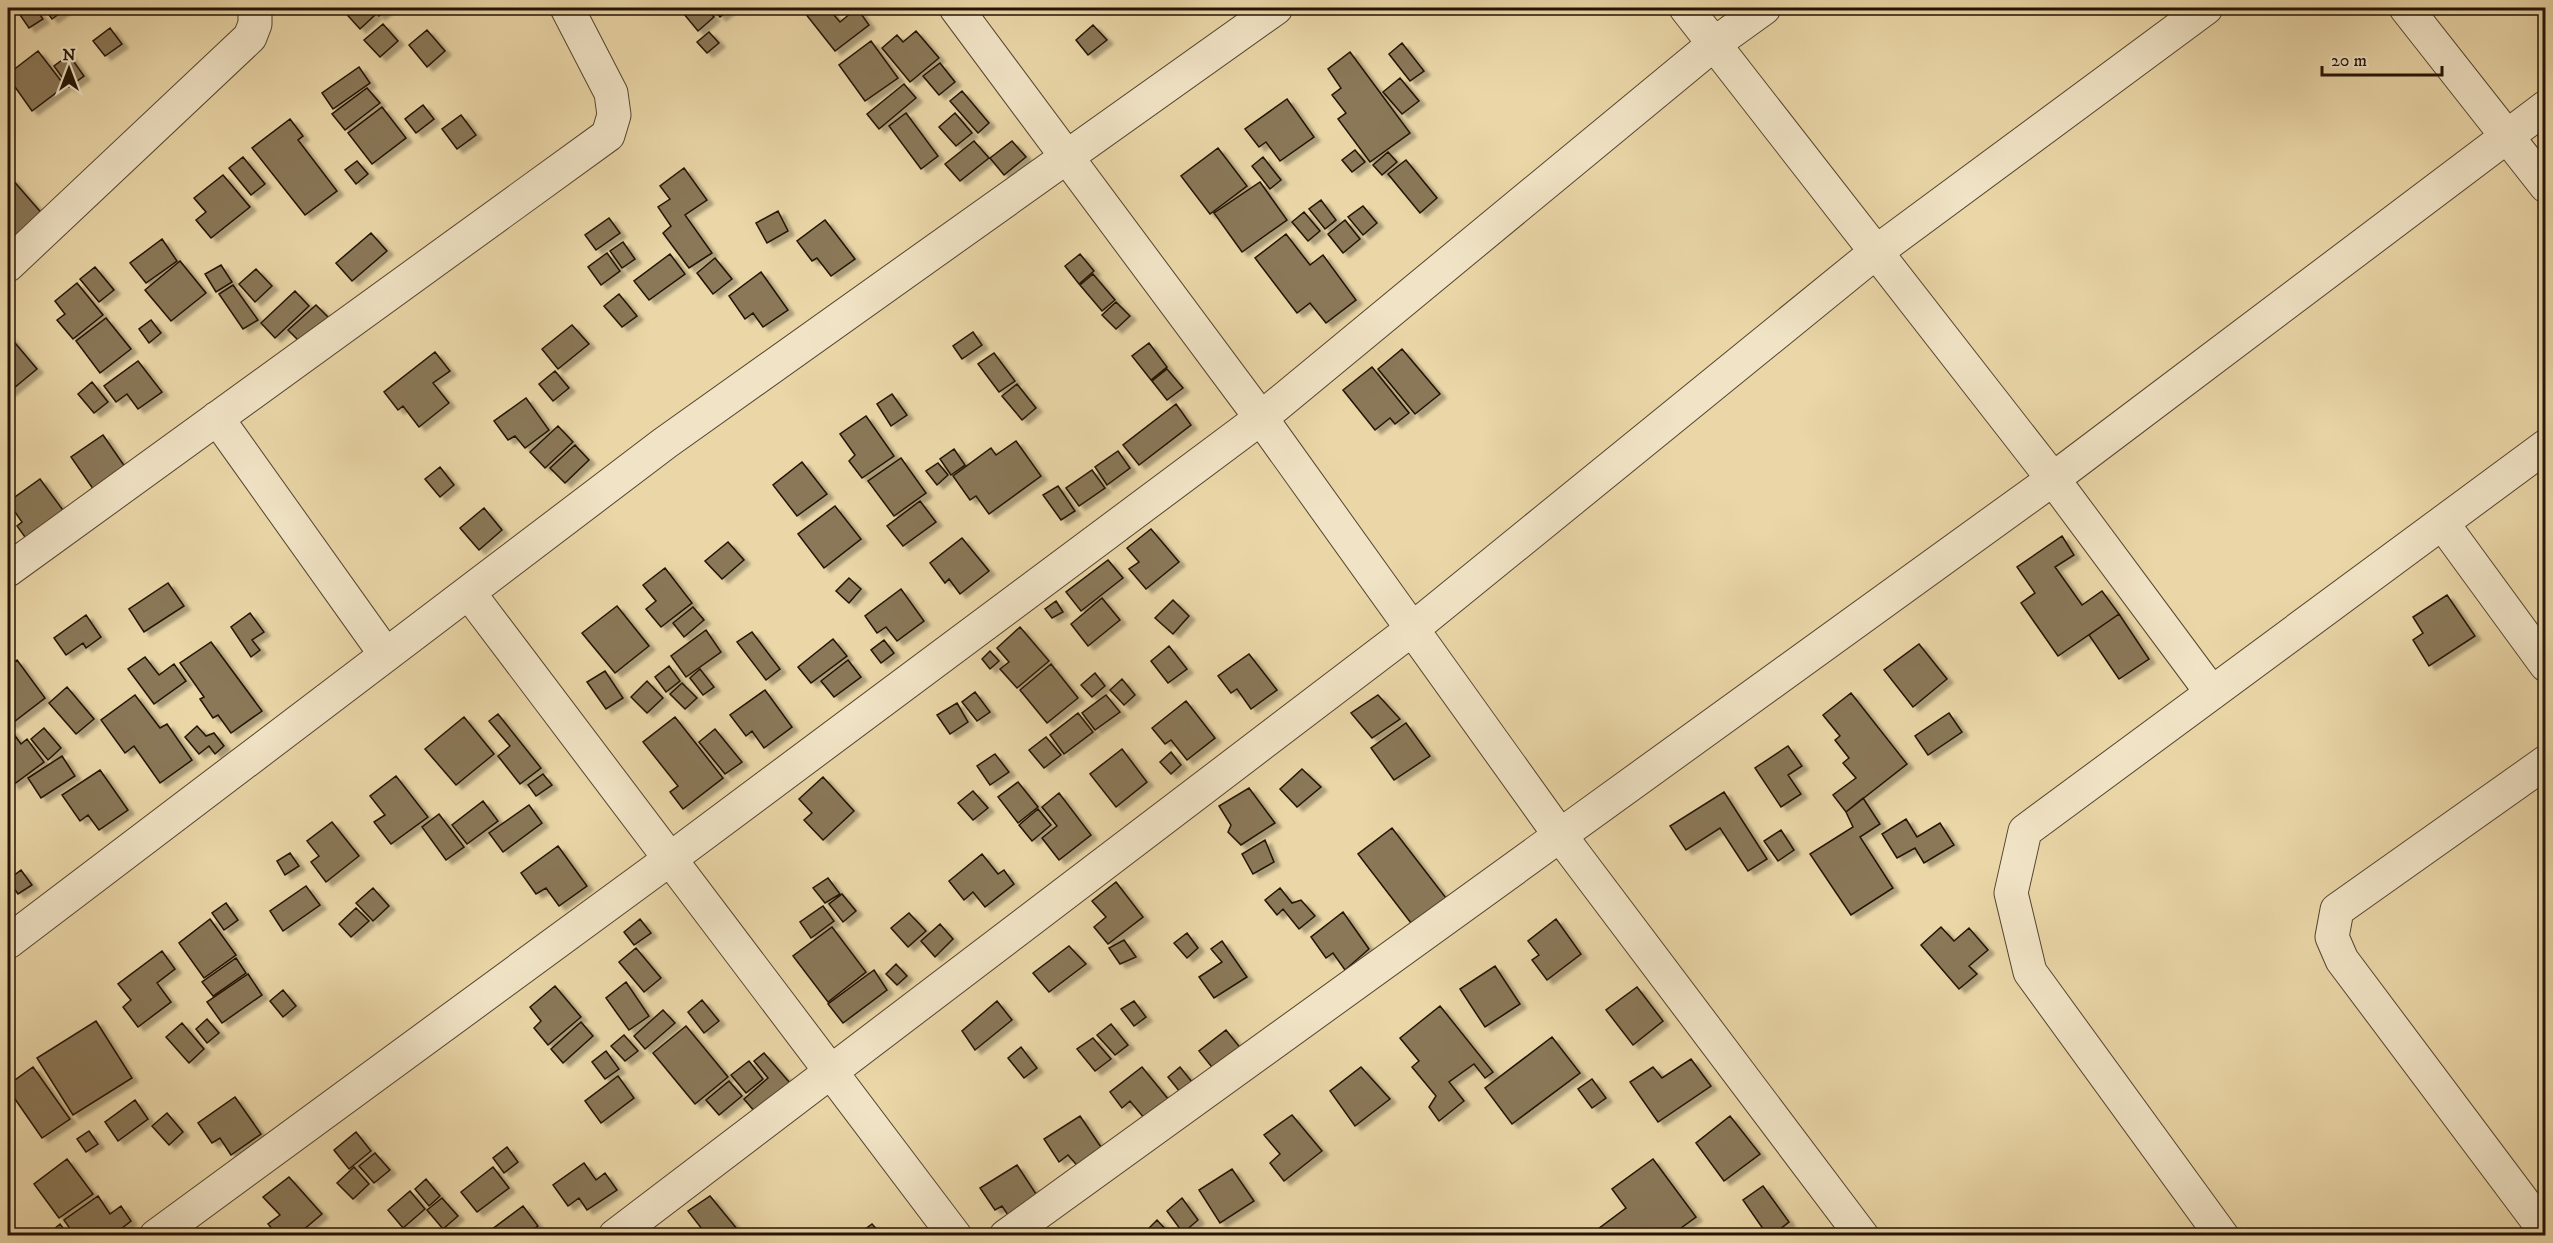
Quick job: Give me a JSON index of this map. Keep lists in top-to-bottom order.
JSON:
{
  "scale_bar": "20 m",
  "north": "top"
}
